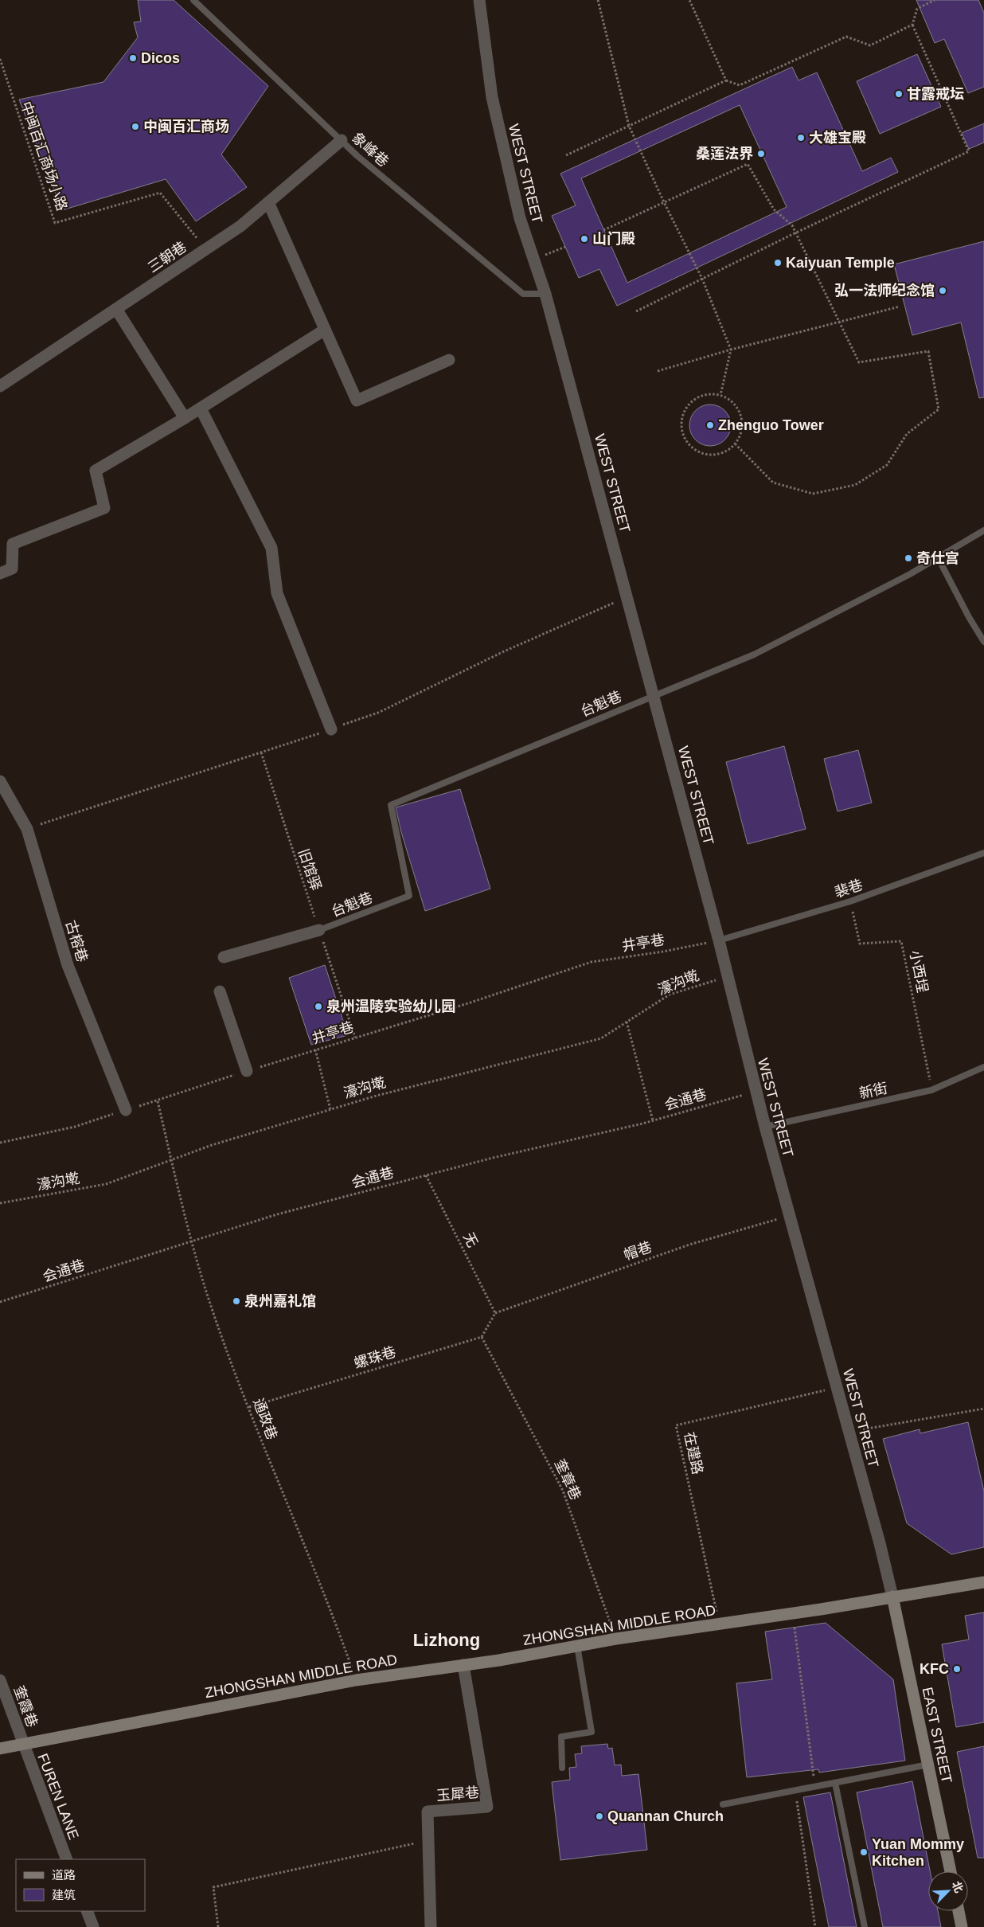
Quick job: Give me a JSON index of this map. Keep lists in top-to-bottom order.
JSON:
{
  "streets": {
    "street": [
      "WEST STREET",
      "三朝巷",
      "古榕巷",
      "ZHONGSHAN MIDDLE ROAD",
      "奎霞巷",
      "EAST STREET",
      "玉犀巷",
      "FUREN LANE"
    ],
    "lane": [
      "象峰巷",
      "台魁巷",
      "裴巷",
      "新街"
    ],
    "path": [
      "中闽百汇商场小路",
      "旧馆驿",
      "井亭巷",
      "小西埕",
      "濠沟墘",
      "会通巷",
      "无",
      "帽巷",
      "螺珠巷",
      "通政巷",
      "在建路",
      "奎章巷"
    ]
  },
  "crossings": [
    ["象峰巷", "WEST STREET"],
    ["象峰巷", "三朝巷"],
    ["中闽百汇商场小路", "三朝巷"],
    ["WEST STREET", "台魁巷"],
    ["WEST STREET", "裴巷"],
    ["WEST STREET", "井亭巷"],
    ["WEST STREET", "濠沟墘"],
    ["WEST STREET", "新街"],
    ["WEST STREET", "会通巷"],
    ["WEST STREET", "帽巷"],
    ["WEST STREET", "在建路"],
    ["WEST STREET", "ZHONGSHAN MIDDLE ROAD"],
    ["WEST STREET", "EAST STREET"],
    ["台魁巷", "旧馆驿"],
    ["旧馆驿", "井亭巷"],
    ["裴巷", "井亭巷"],
    ["裴巷", "小西埕"],
    ["古榕巷", "井亭巷"],
    ["井亭巷", "通政巷"],
    ["小西埕", "新街"],
    ["濠沟墘", "通政巷"],
    ["会通巷", "无"],
    ["会通巷", "通政巷"],
    ["无", "帽巷"],
    ["螺珠巷", "通政巷"],
    ["螺珠巷", "奎章巷"],
    ["通政巷", "ZHONGSHAN MIDDLE ROAD"],
    ["在建路", "ZHONGSHAN MIDDLE ROAD"],
    ["奎章巷", "ZHONGSHAN MIDDLE ROAD"],
    ["ZHONGSHAN MIDDLE ROAD", "奎霞巷"],
    ["ZHONGSHAN MIDDLE ROAD", "EAST STREET"],
    ["ZHONGSHAN MIDDLE ROAD", "玉犀巷"],
    ["ZHONGSHAN MIDDLE ROAD", "FUREN LANE"],
    ["奎霞巷", "FUREN LANE"]
  ],
  "districts": ["Lizhong"],
  "places": [
    "Dicos",
    "甘露戒坛",
    "中闽百汇商场",
    "大雄宝殿",
    "桑莲法界",
    "山门殿",
    "Kaiyuan Temple",
    "弘一法师纪念馆",
    "Zhenguo Tower",
    "奇仕宫",
    "泉州温陵实验幼儿园",
    "泉州嘉礼馆",
    "KFC",
    "Quannan Church",
    "Yuan Mommy Kitchen"
  ],
  "legend": ["道路", "建筑"],
  "north": "top right"
}
